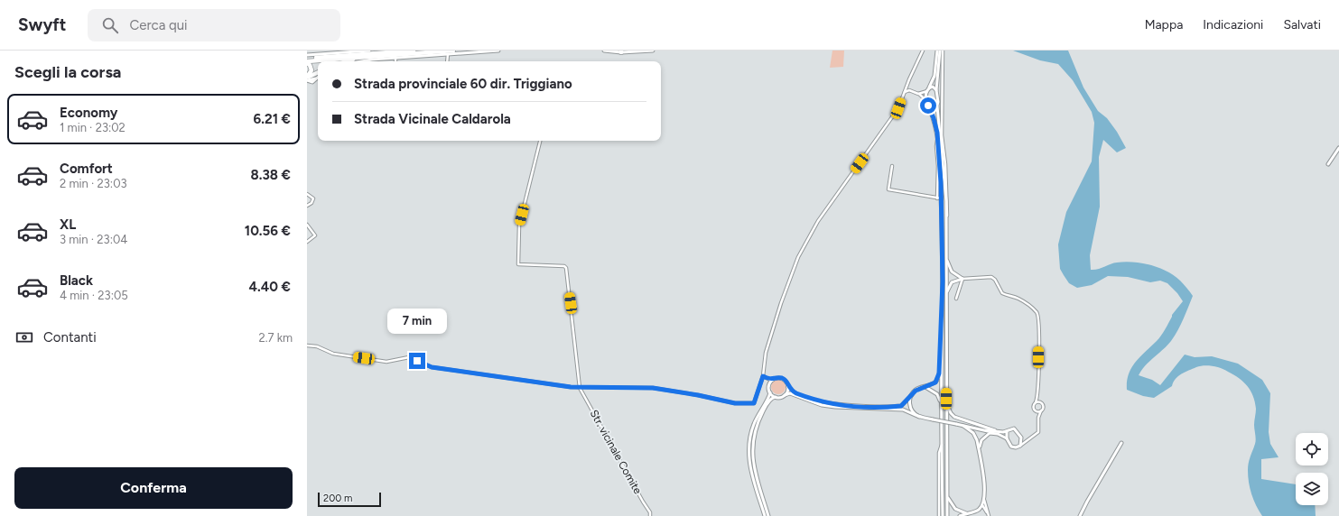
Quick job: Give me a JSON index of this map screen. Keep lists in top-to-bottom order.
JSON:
{
  "streets": {
    "street": ["Str. vicinale Comite"]
  },
  "scale_bar": "200 m",
  "page": {
    "header": "Swyft",
    "search": "Cerca qui",
    "nav": ["Mappa", "Indicazioni", "Salvati"],
    "heading": "Scegli la corsa",
    "banner": ["Strada provinciale 60 dir. Triggiano", "Strada Vicinale Caldarola"],
    "list": [
      {
        "name": "Economy",
        "note": "1 min · 23:02",
        "value": "6.21 €"
      },
      {
        "name": "Comfort",
        "note": "2 min · 23:03",
        "value": "8.38 €"
      },
      {
        "name": "XL",
        "note": "3 min · 23:04",
        "value": "10.56 €"
      },
      {
        "name": "Black",
        "note": "4 min · 23:05",
        "value": "4.40 €"
      }
    ],
    "bubble": "7 min",
    "pay": ["Contanti", "2.7 km"],
    "buttons": "Conferma",
    "scale": "200 m"
  }
}
